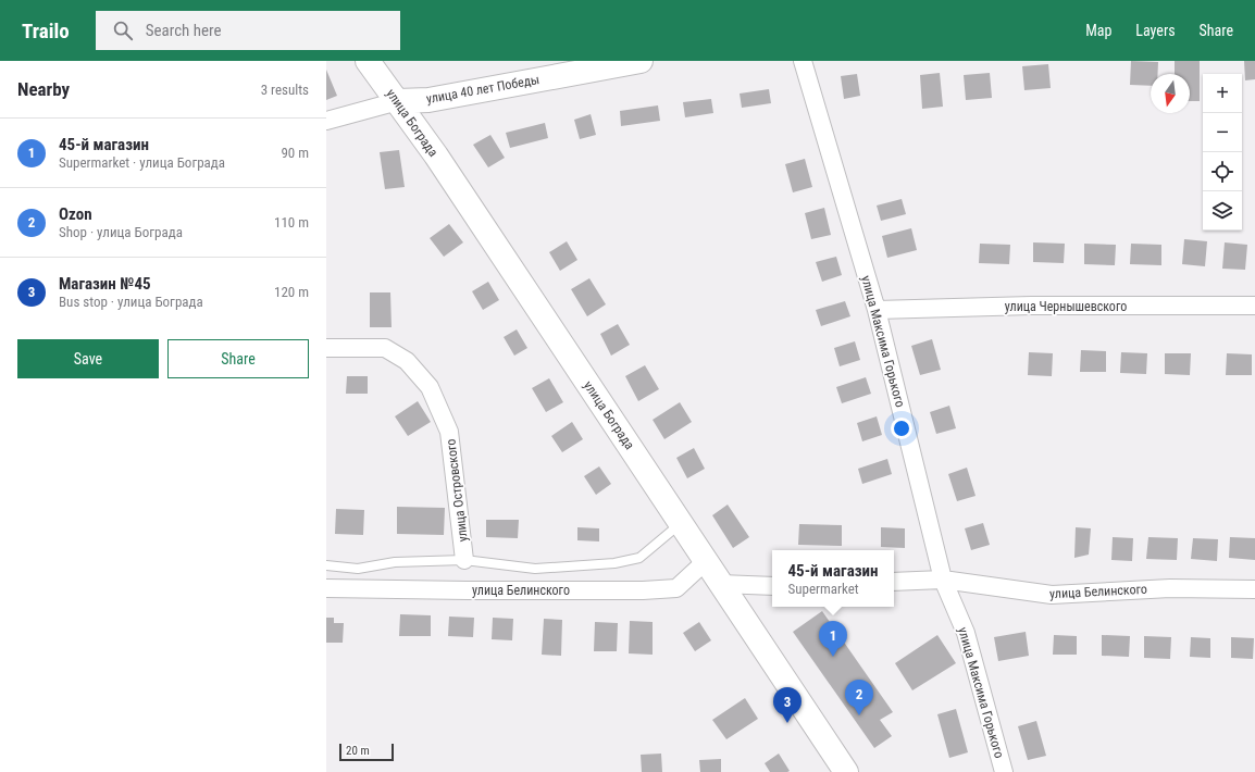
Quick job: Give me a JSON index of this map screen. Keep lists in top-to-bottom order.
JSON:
{
  "streets": {
    "main road": ["улица 40 лет Победы", "улица Бограда"],
    "street": [
      "улица Чернышевского",
      "улица Максима Горького",
      "улица Островского",
      "улица Белинского"
    ]
  },
  "crossings": [
    ["улица 40 лет Победы", "улица Бограда"],
    ["улица Бограда", "улица Белинского"],
    ["улица Чернышевского", "улица Максима Горького"],
    ["улица Максима Горького", "улица Белинского"]
  ],
  "scale_bar": "20 m",
  "north": "bottom",
  "page": {
    "header": "Trailo",
    "search": "Search here",
    "nav": ["Map", "Layers", "Share"],
    "heading": ["Nearby", "3 results"],
    "map_buttons": ["+", "−"],
    "list": [
      {
        "mark": "1",
        "name": "45-й магазин",
        "note": "Supermarket · улица Бограда",
        "value": "90 m"
      },
      {
        "mark": "2",
        "name": "Ozon",
        "note": "Shop · улица Бограда",
        "value": "110 m"
      },
      {
        "mark": "3",
        "name": "Магазин №45",
        "note": "Bus stop · улица Бограда",
        "value": "120 m"
      }
    ],
    "buttons": ["Save", "Share"],
    "popup": ["45-й магазин", "Supermarket"],
    "pins": ["1", "2", "3"],
    "scale": "20 m"
  }
}
